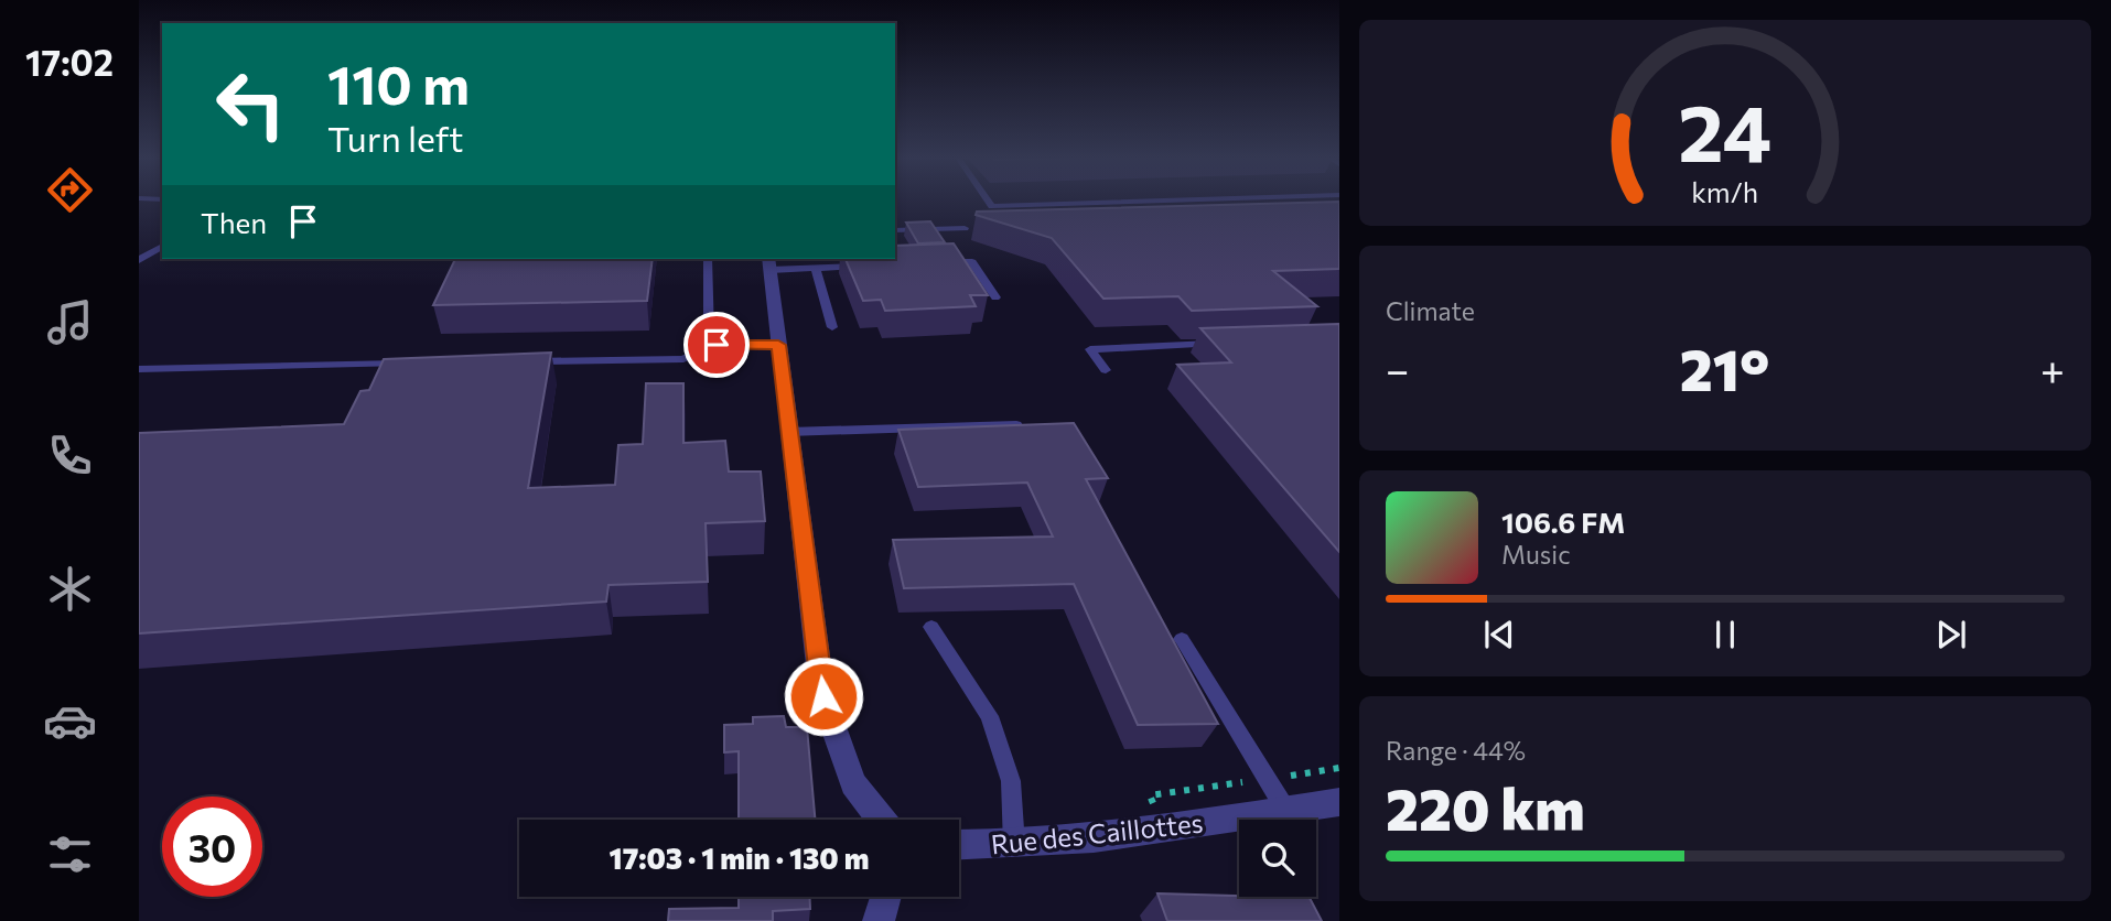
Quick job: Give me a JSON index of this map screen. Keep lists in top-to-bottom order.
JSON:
{
  "streets": {
    "street": ["Rue des Caillottes"]
  },
  "page": {
    "tabs": "17:02",
    "turn": ["110 m", "Turn left"],
    "then": "Then",
    "tile": [
      "Climate",
      ["Range · 44%", "220 km"]
    ],
    "heat": ["−", "21°", "+"],
    "song": ["106.6 FM", "Music"],
    "limit": "30",
    "trip": "17:03 · 1 min · 130 m",
    "gauge": ["24", "km/h"]
  }
}
